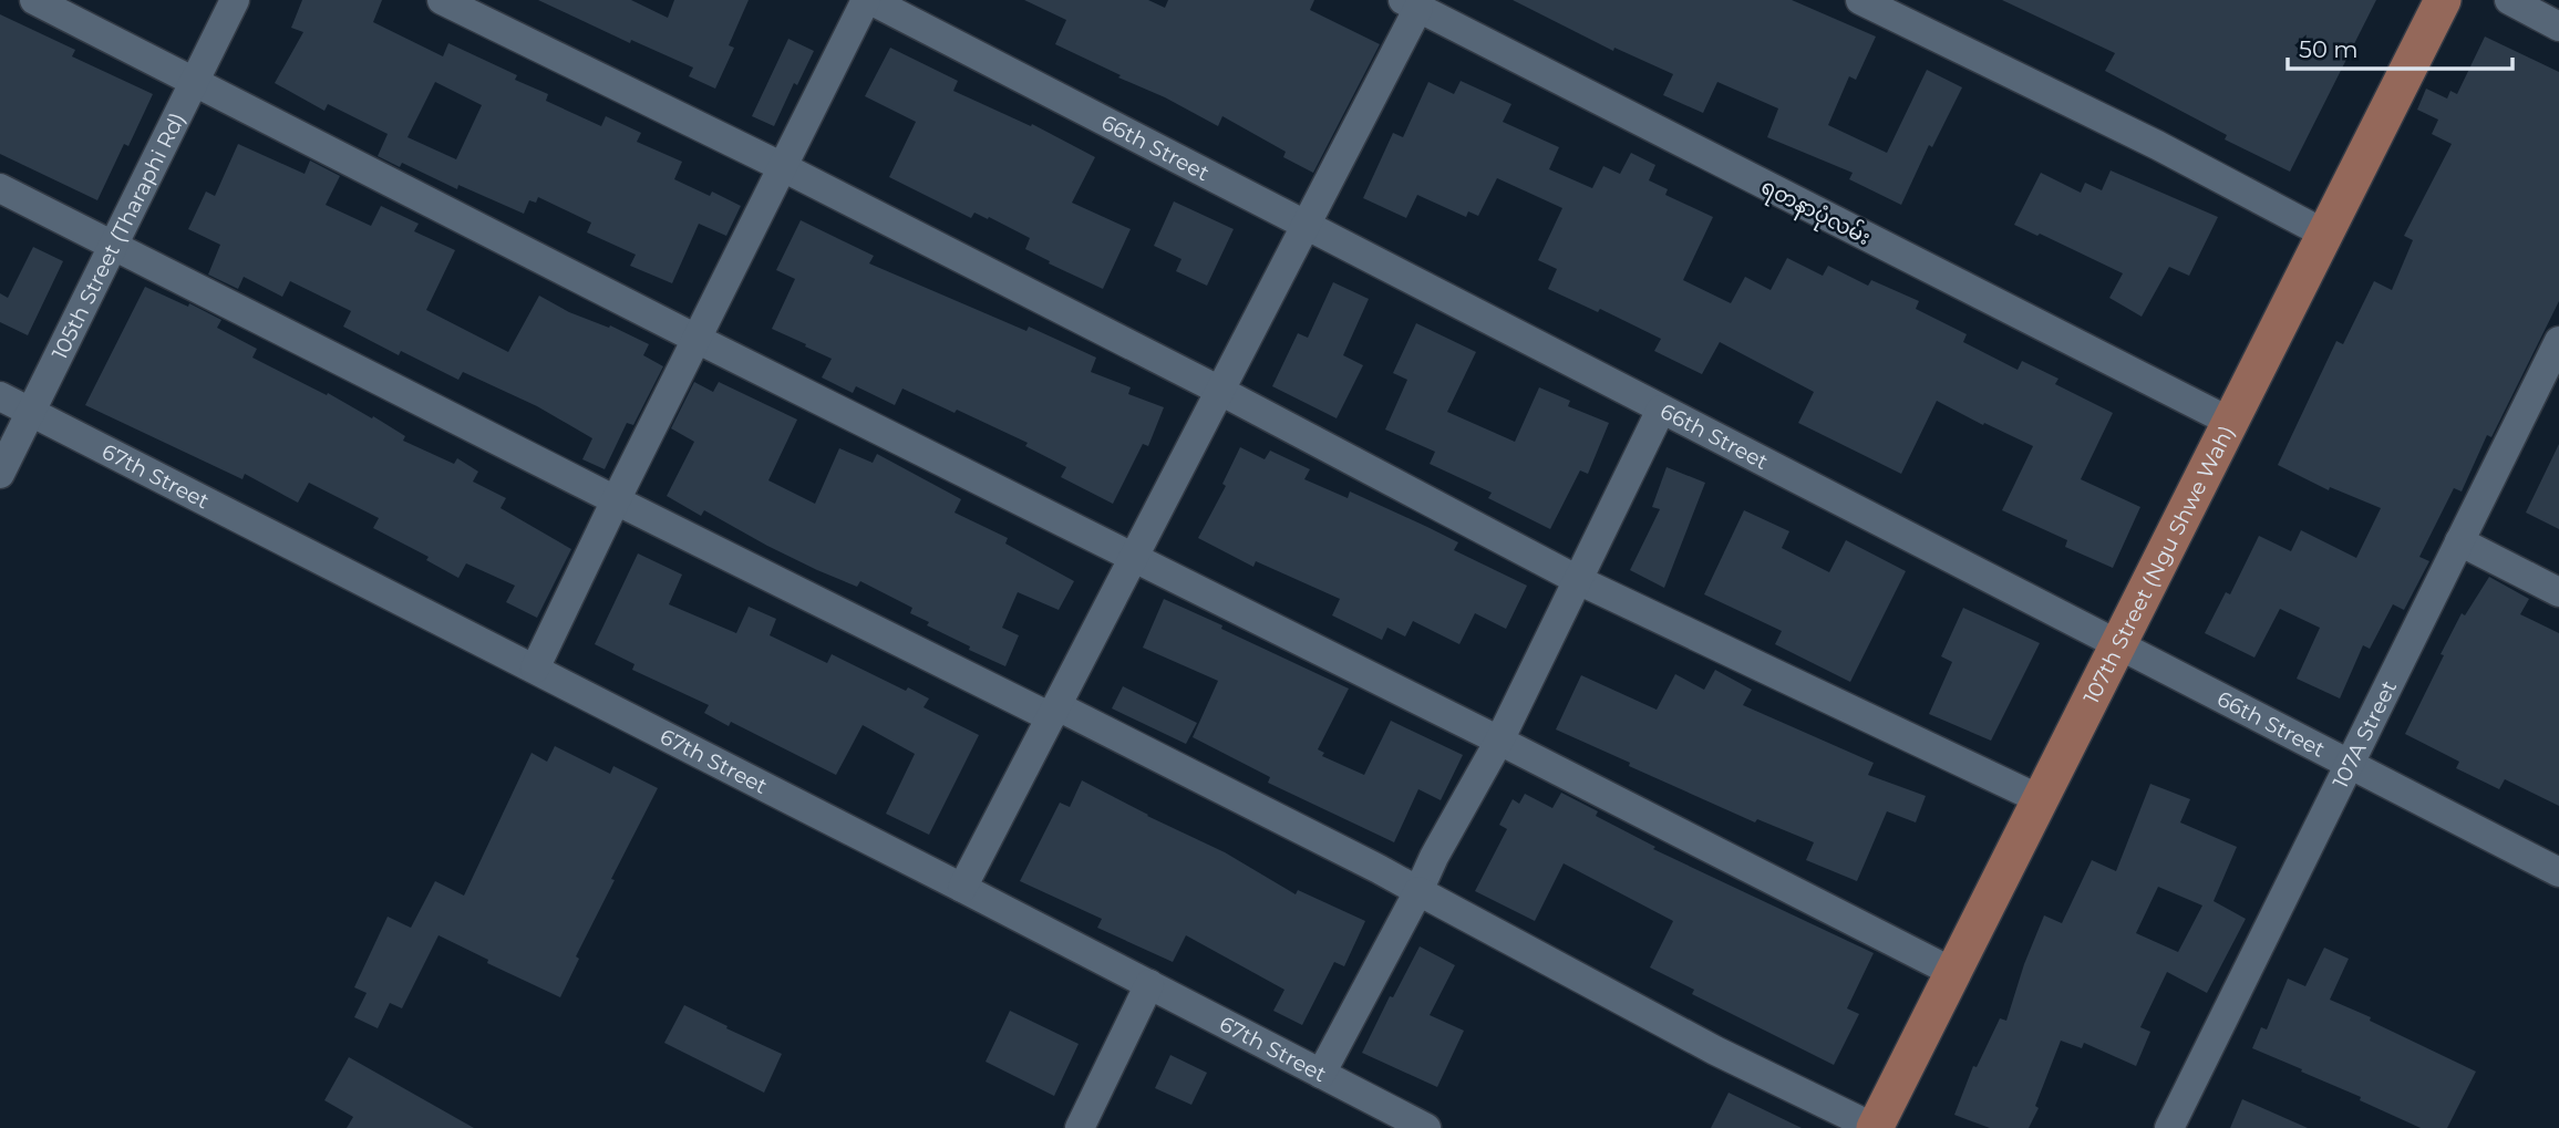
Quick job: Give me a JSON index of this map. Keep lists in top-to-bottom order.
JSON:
{
  "streets": {
    "main road": ["107th Street (Ngu Shwe Wah)"],
    "street": [
      "66th Street",
      "ရတနာပုံလမ်း",
      "105th Street (Tharaphi Rd)",
      "67th Street",
      "107A Street"
    ]
  },
  "crossings": [
    ["66th Street", "107th Street (Ngu Shwe Wah)"],
    ["66th Street", "107A Street"],
    ["ရတနာပုံလမ်း", "107th Street (Ngu Shwe Wah)"],
    ["105th Street (Tharaphi Rd)", "67th Street"]
  ],
  "scale_bar": "50 m"
}
